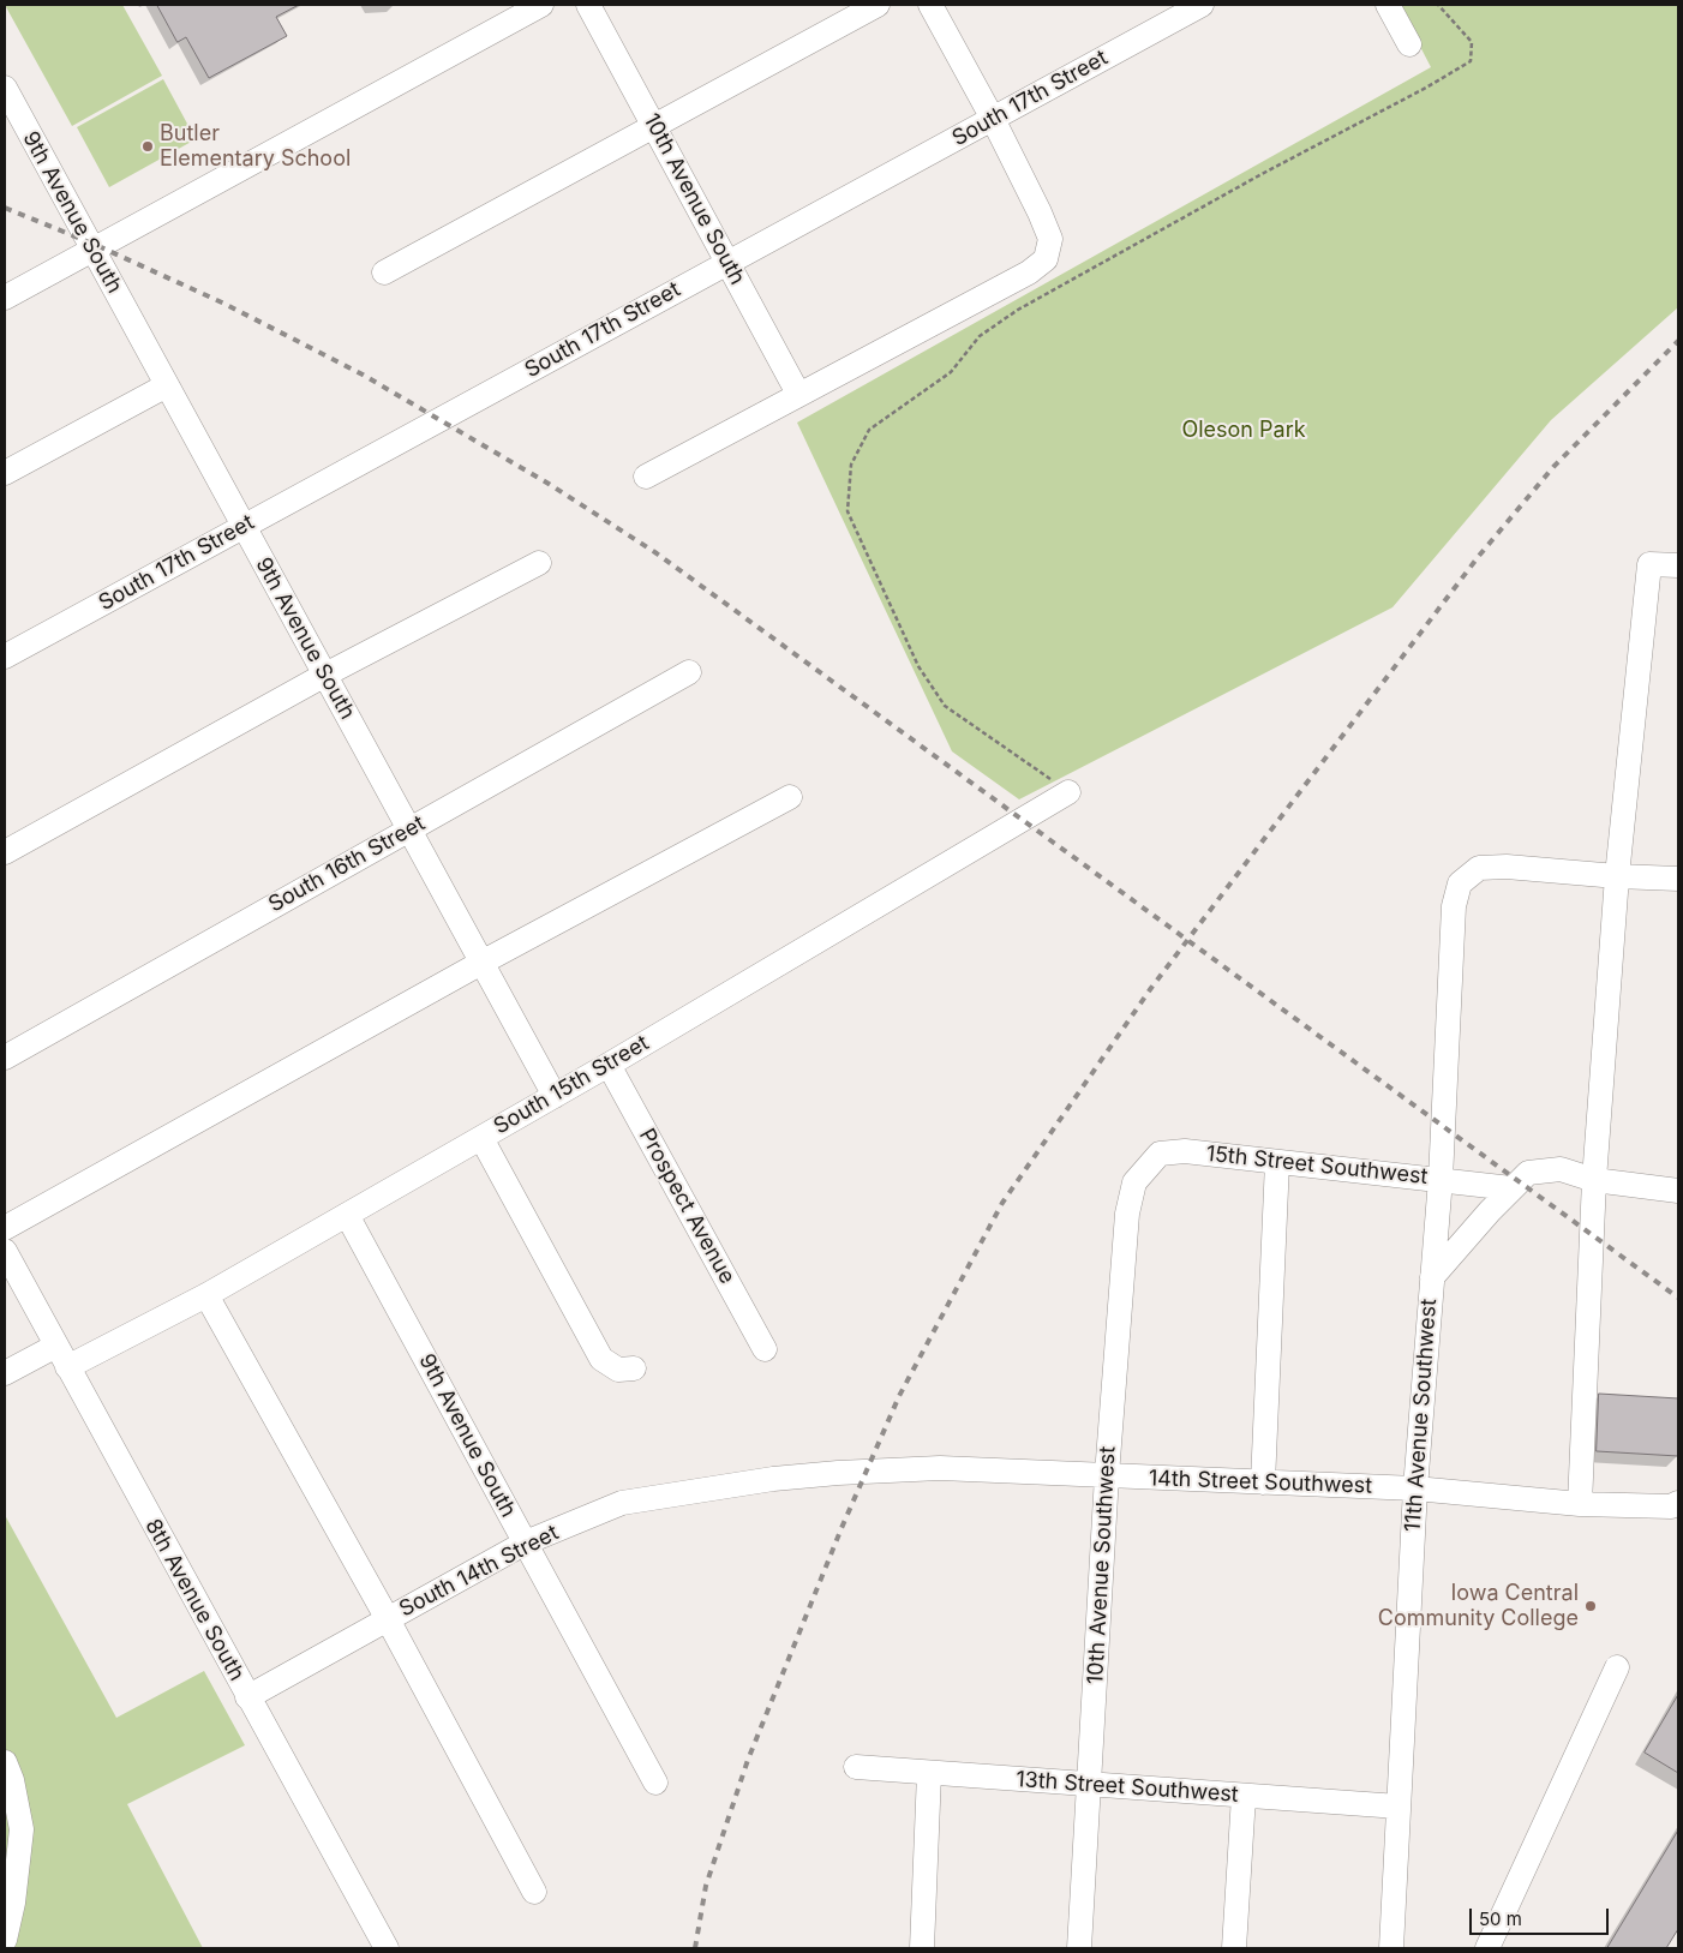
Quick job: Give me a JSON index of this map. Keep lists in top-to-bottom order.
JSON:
{
  "streets": {
    "street": [
      "South 17th Street",
      "10th Avenue South",
      "9th Avenue South",
      "South 16th Street",
      "South 15th Street",
      "15th Street Southwest",
      "Prospect Avenue",
      "11th Avenue Southwest",
      "14th Street Southwest",
      "10th Avenue Southwest",
      "South 14th Street",
      "8th Avenue South",
      "13th Street Southwest"
    ]
  },
  "crossings": [
    ["South 17th Street", "10th Avenue South"],
    ["South 17th Street", "9th Avenue South"],
    ["9th Avenue South", "South 16th Street"],
    ["9th Avenue South", "South 15th Street"],
    ["9th Avenue South", "South 14th Street"],
    ["South 15th Street", "Prospect Avenue"],
    ["South 15th Street", "8th Avenue South"],
    ["15th Street Southwest", "11th Avenue Southwest"],
    ["15th Street Southwest", "10th Avenue Southwest"],
    ["11th Avenue Southwest", "14th Street Southwest"],
    ["11th Avenue Southwest", "13th Street Southwest"],
    ["14th Street Southwest", "10th Avenue Southwest"],
    ["14th Street Southwest", "South 14th Street"],
    ["10th Avenue Southwest", "13th Street Southwest"],
    ["South 14th Street", "8th Avenue South"]
  ],
  "parks": ["Oleson Park"],
  "places": ["Butler Elementary School", "Iowa Central Community College"],
  "scale_bar": "50 m"
}
